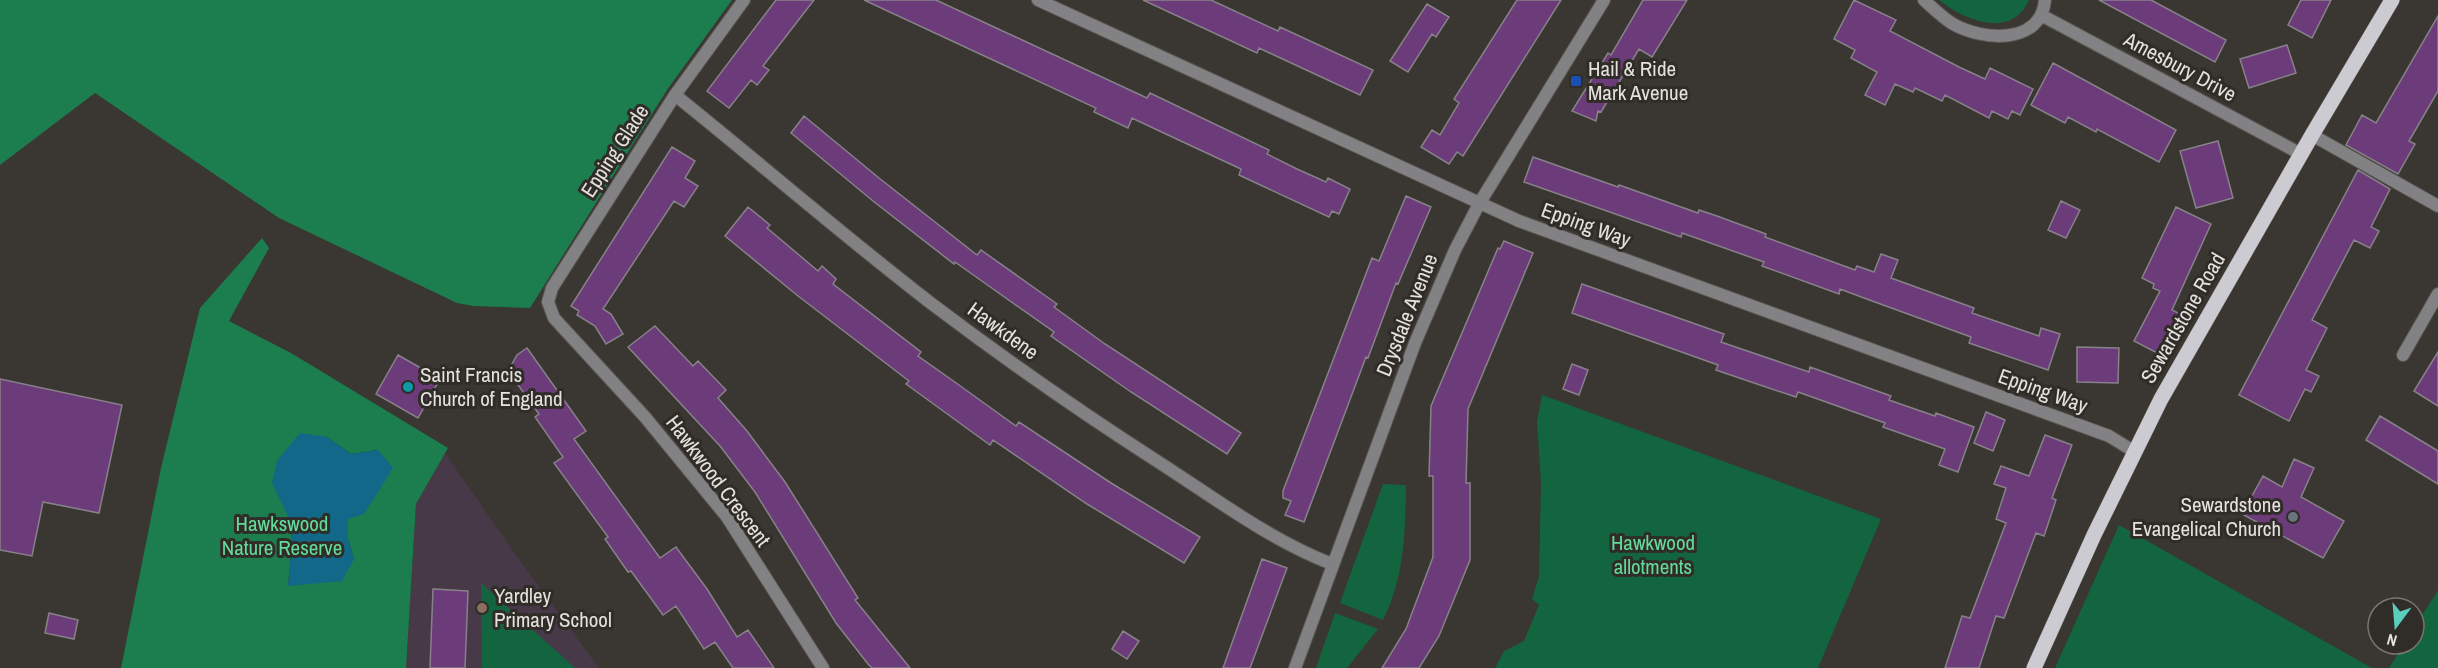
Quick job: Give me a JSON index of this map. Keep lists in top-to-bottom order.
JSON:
{
  "streets": {
    "main road": ["Sewardstone Road"],
    "street": [
      "Amesbury Drive",
      "Epping Glade",
      "Epping Way",
      "Drysdale Avenue",
      "Hawkdene",
      "Hawkwood Crescent"
    ]
  },
  "crossings": [
    ["Amesbury Drive", "Sewardstone Road"],
    ["Epping Glade", "Hawkdene"],
    ["Epping Glade", "Hawkwood Crescent"],
    ["Epping Way", "Drysdale Avenue"],
    ["Epping Way", "Sewardstone Road"],
    ["Drysdale Avenue", "Hawkdene"]
  ],
  "parks": ["Hawkswood Nature Reserve", "Hawkwood allotments"],
  "places": {
    "transit": ["Hail & Ride Mark Avenue"],
    "other": ["Saint Francis Church of England", "Sewardstone Evangelical Church", "Yardley Primary School"]
  },
  "north": "bottom"
}
